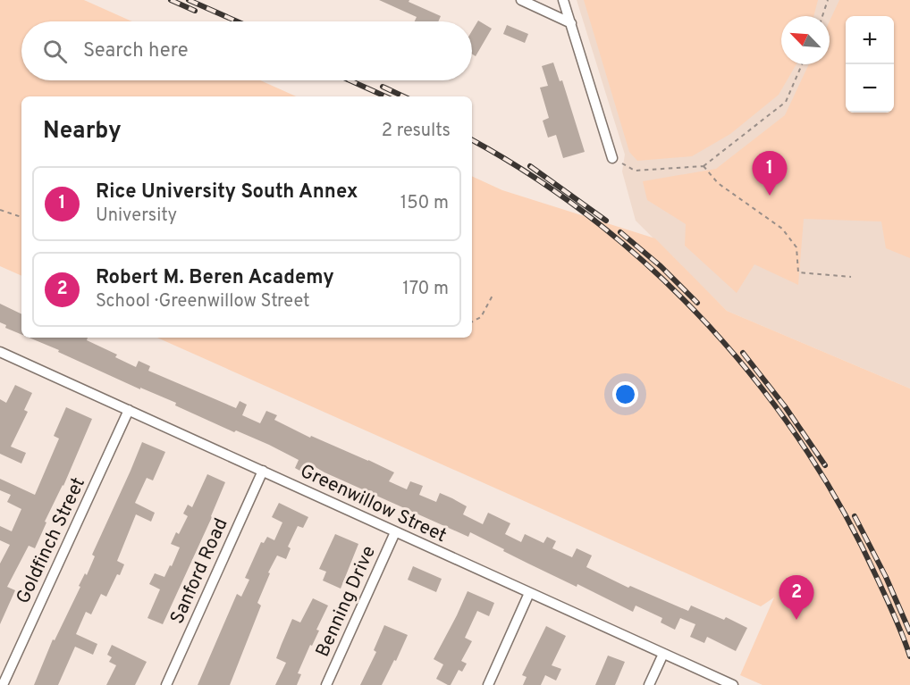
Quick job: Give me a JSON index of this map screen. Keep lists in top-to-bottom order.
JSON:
{
  "streets": {
    "street": [
      "Greenwillow Street",
      "Goldfinch Street",
      "Sanford Road",
      "Benning Drive"
    ]
  },
  "crossings": [
    ["Greenwillow Street", "Goldfinch Street"],
    ["Greenwillow Street", "Sanford Road"],
    ["Greenwillow Street", "Benning Drive"]
  ],
  "north": "top left",
  "page": {
    "map_buttons": ["+", "−"],
    "search": "Search here",
    "heading": ["Nearby", "2 results"],
    "pins": ["1", "2"],
    "list": [
      {
        "mark": "1",
        "name": "Rice University South Annex",
        "note": "University",
        "value": "150 m"
      },
      {
        "mark": "2",
        "name": "Robert M. Beren Academy",
        "note": "School · Greenwillow Street",
        "value": "170 m"
      }
    ]
  }
}
